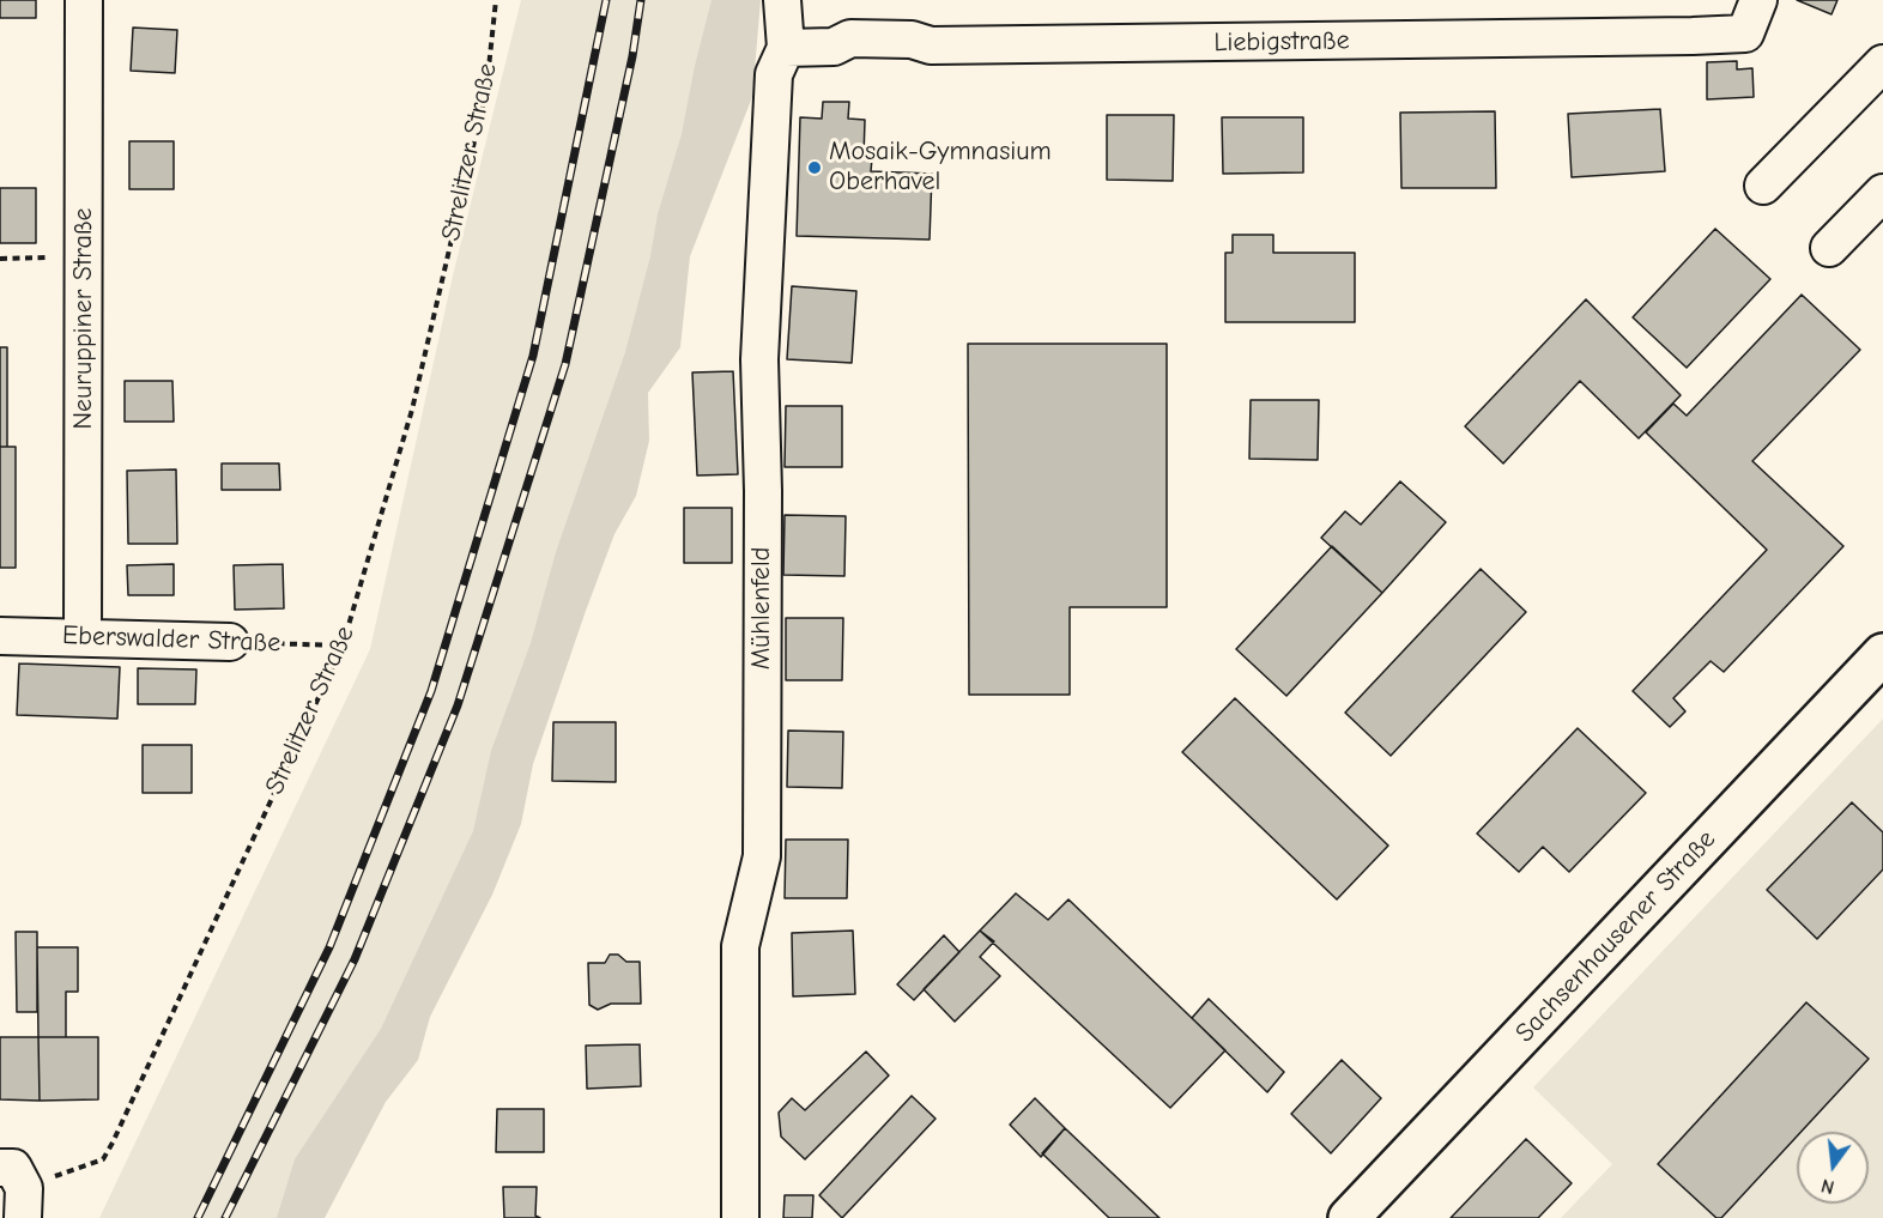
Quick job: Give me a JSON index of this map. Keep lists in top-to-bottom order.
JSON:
{
  "streets": {
    "main road": ["Sachsenhausener Straße"],
    "street": [
      "Liebigstraße",
      "Neuruppiner Straße",
      "Mühlenfeld",
      "Eberswalder Straße"
    ],
    "path": ["Strelitzer Straße"]
  },
  "crossings": [
    ["Liebigstraße", "Mühlenfeld"],
    ["Strelitzer Straße", "Eberswalder Straße"],
    ["Neuruppiner Straße", "Eberswalder Straße"]
  ],
  "places": ["Mosaik-Gymnasium Oberhavel"],
  "north": "bottom"
}
